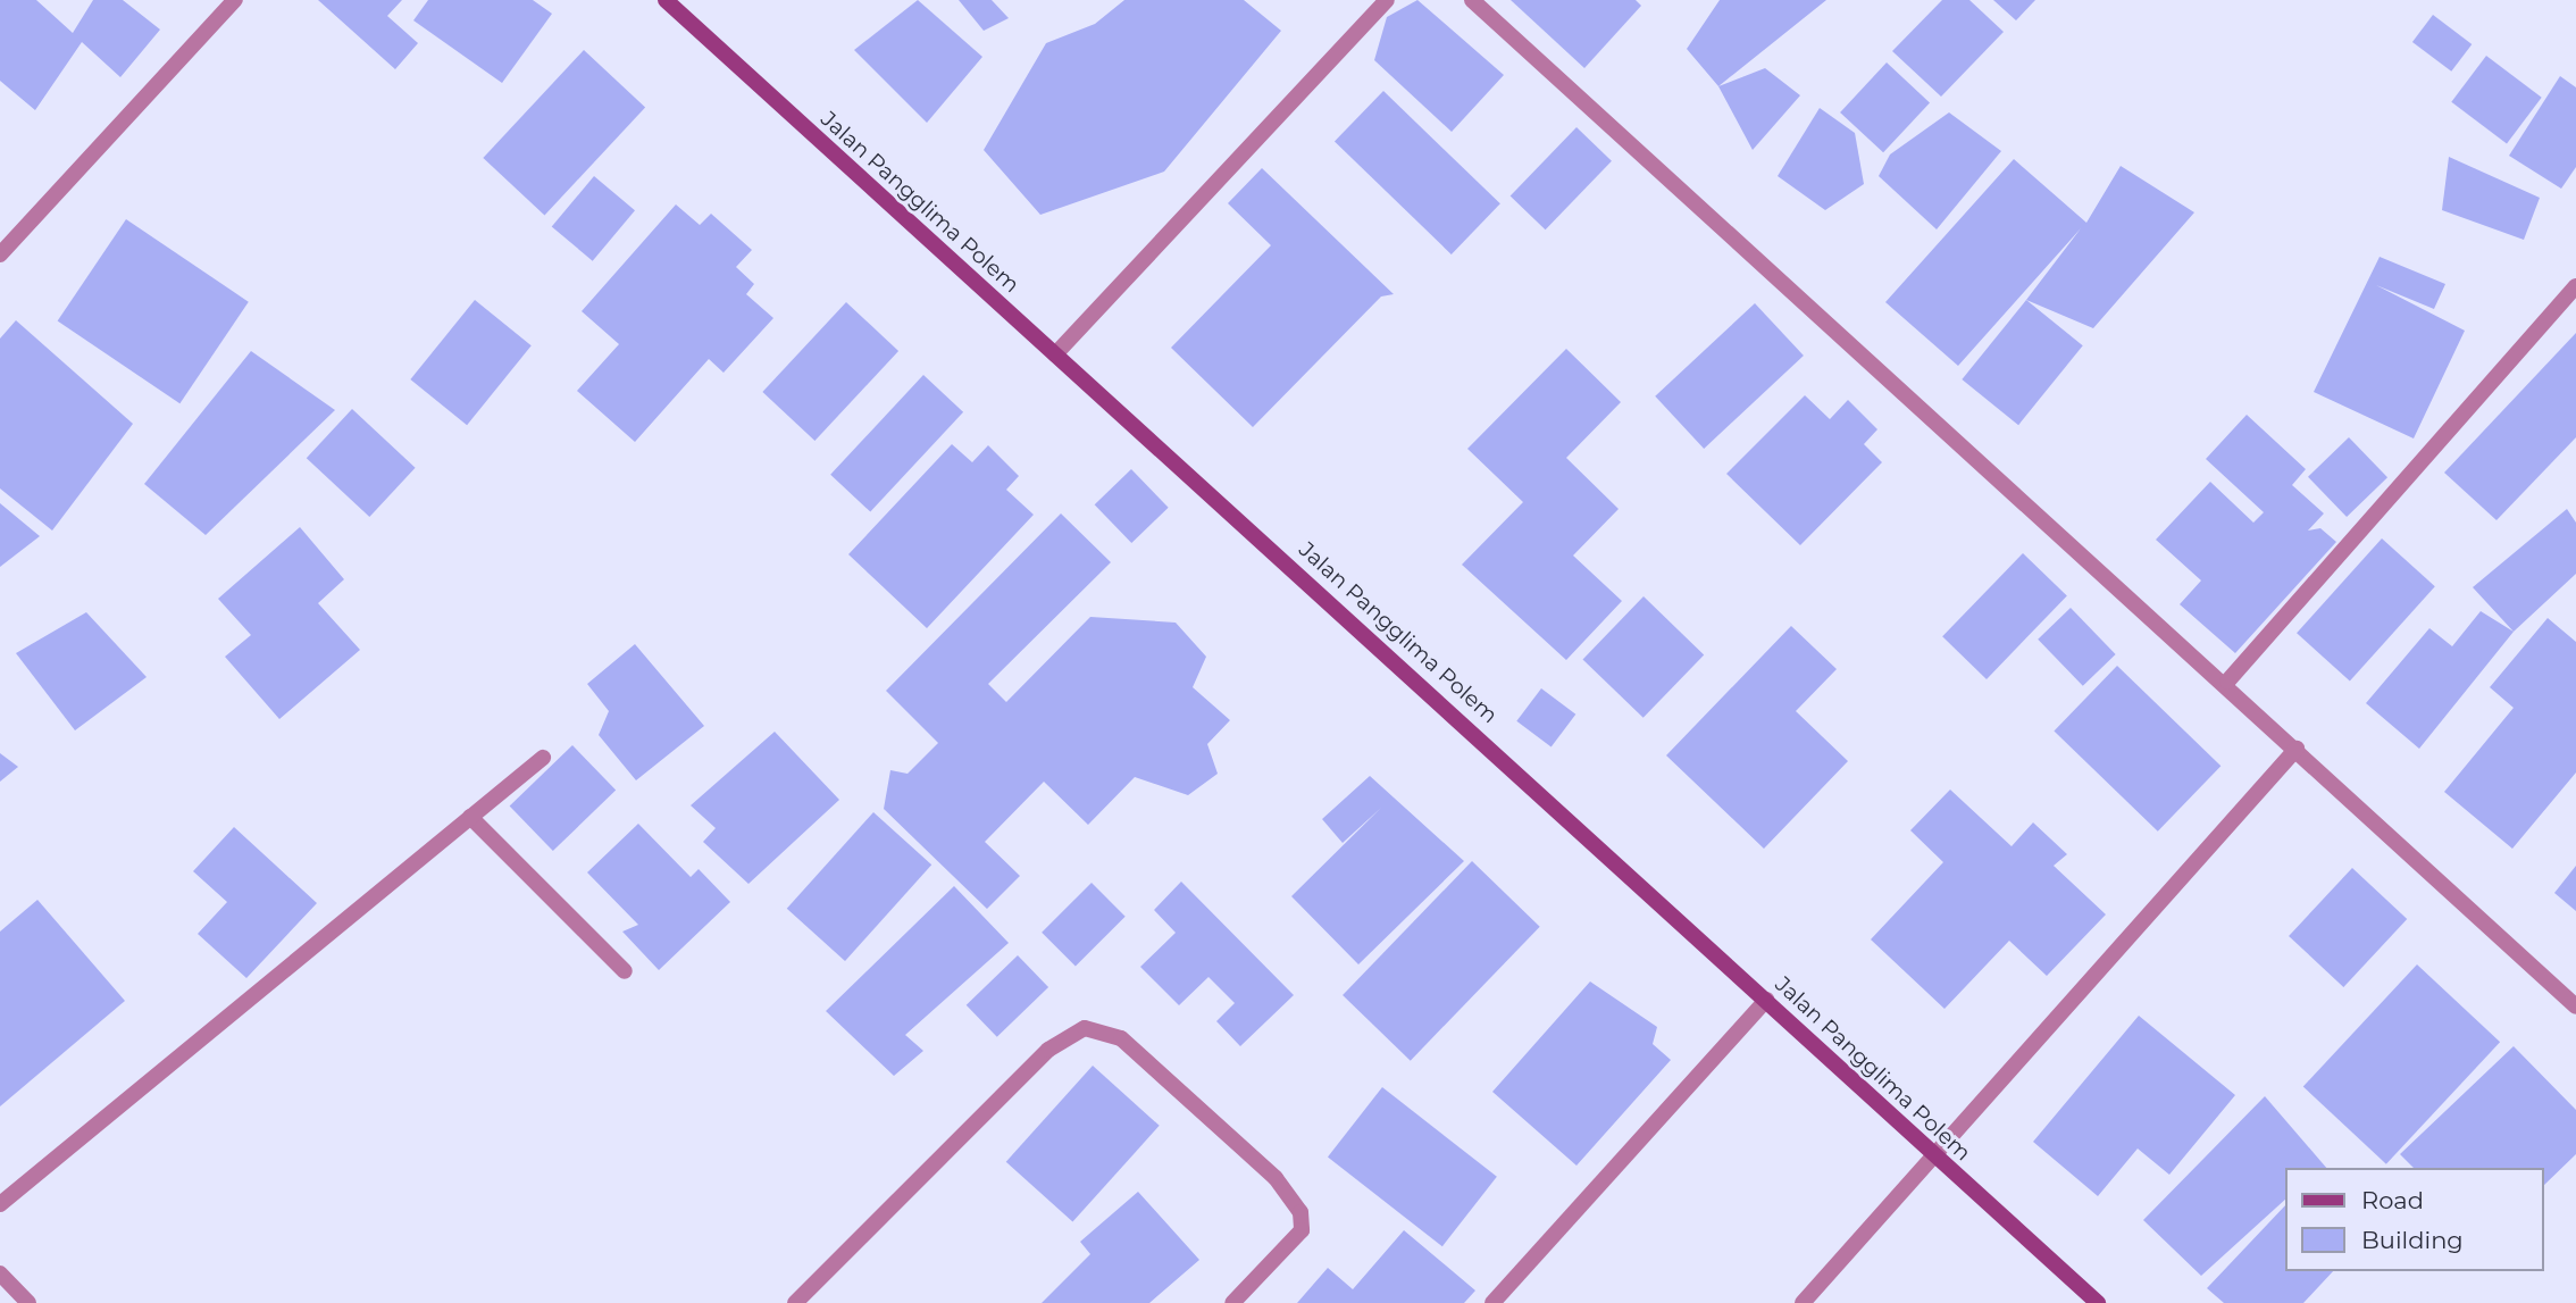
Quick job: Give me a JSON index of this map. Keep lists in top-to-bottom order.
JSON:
{
  "streets": {
    "street": ["Jalan Pangglima Polem"]
  },
  "legend": ["Road", "Building"]
}
